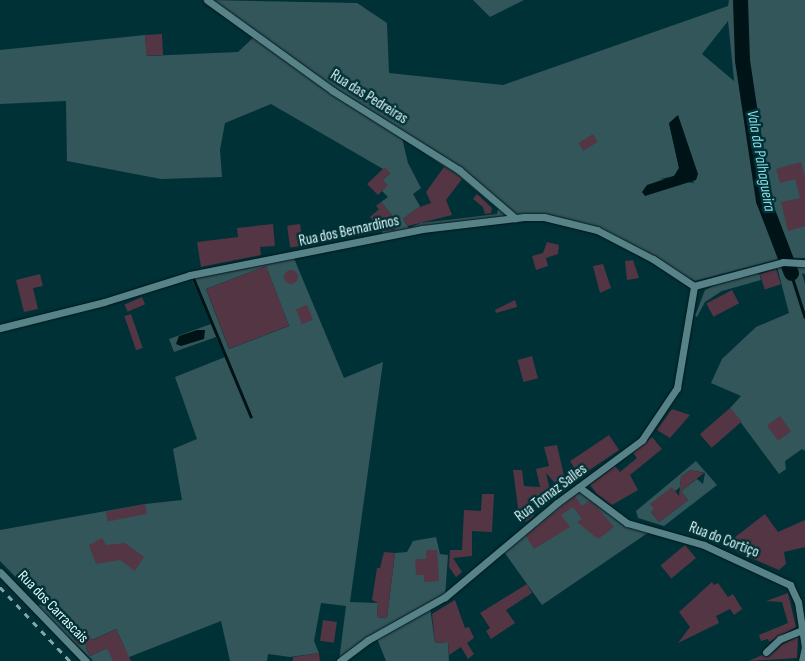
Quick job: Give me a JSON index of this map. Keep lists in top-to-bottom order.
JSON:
{
  "streets": {
    "street": [
      "Rua das Pedreiras",
      "Rua dos Bernardinos",
      "Rua Tomaz Salles",
      "Rua do Cortiço",
      "Rua dos Carrascais"
    ]
  },
  "crossings": [
    ["Rua das Pedreiras", "Rua dos Bernardinos"],
    ["Rua dos Bernardinos", "Rua Tomaz Salles"],
    ["Rua Tomaz Salles", "Rua do Cortiço"]
  ],
  "water": ["Vala da Palhagueira"]
}
